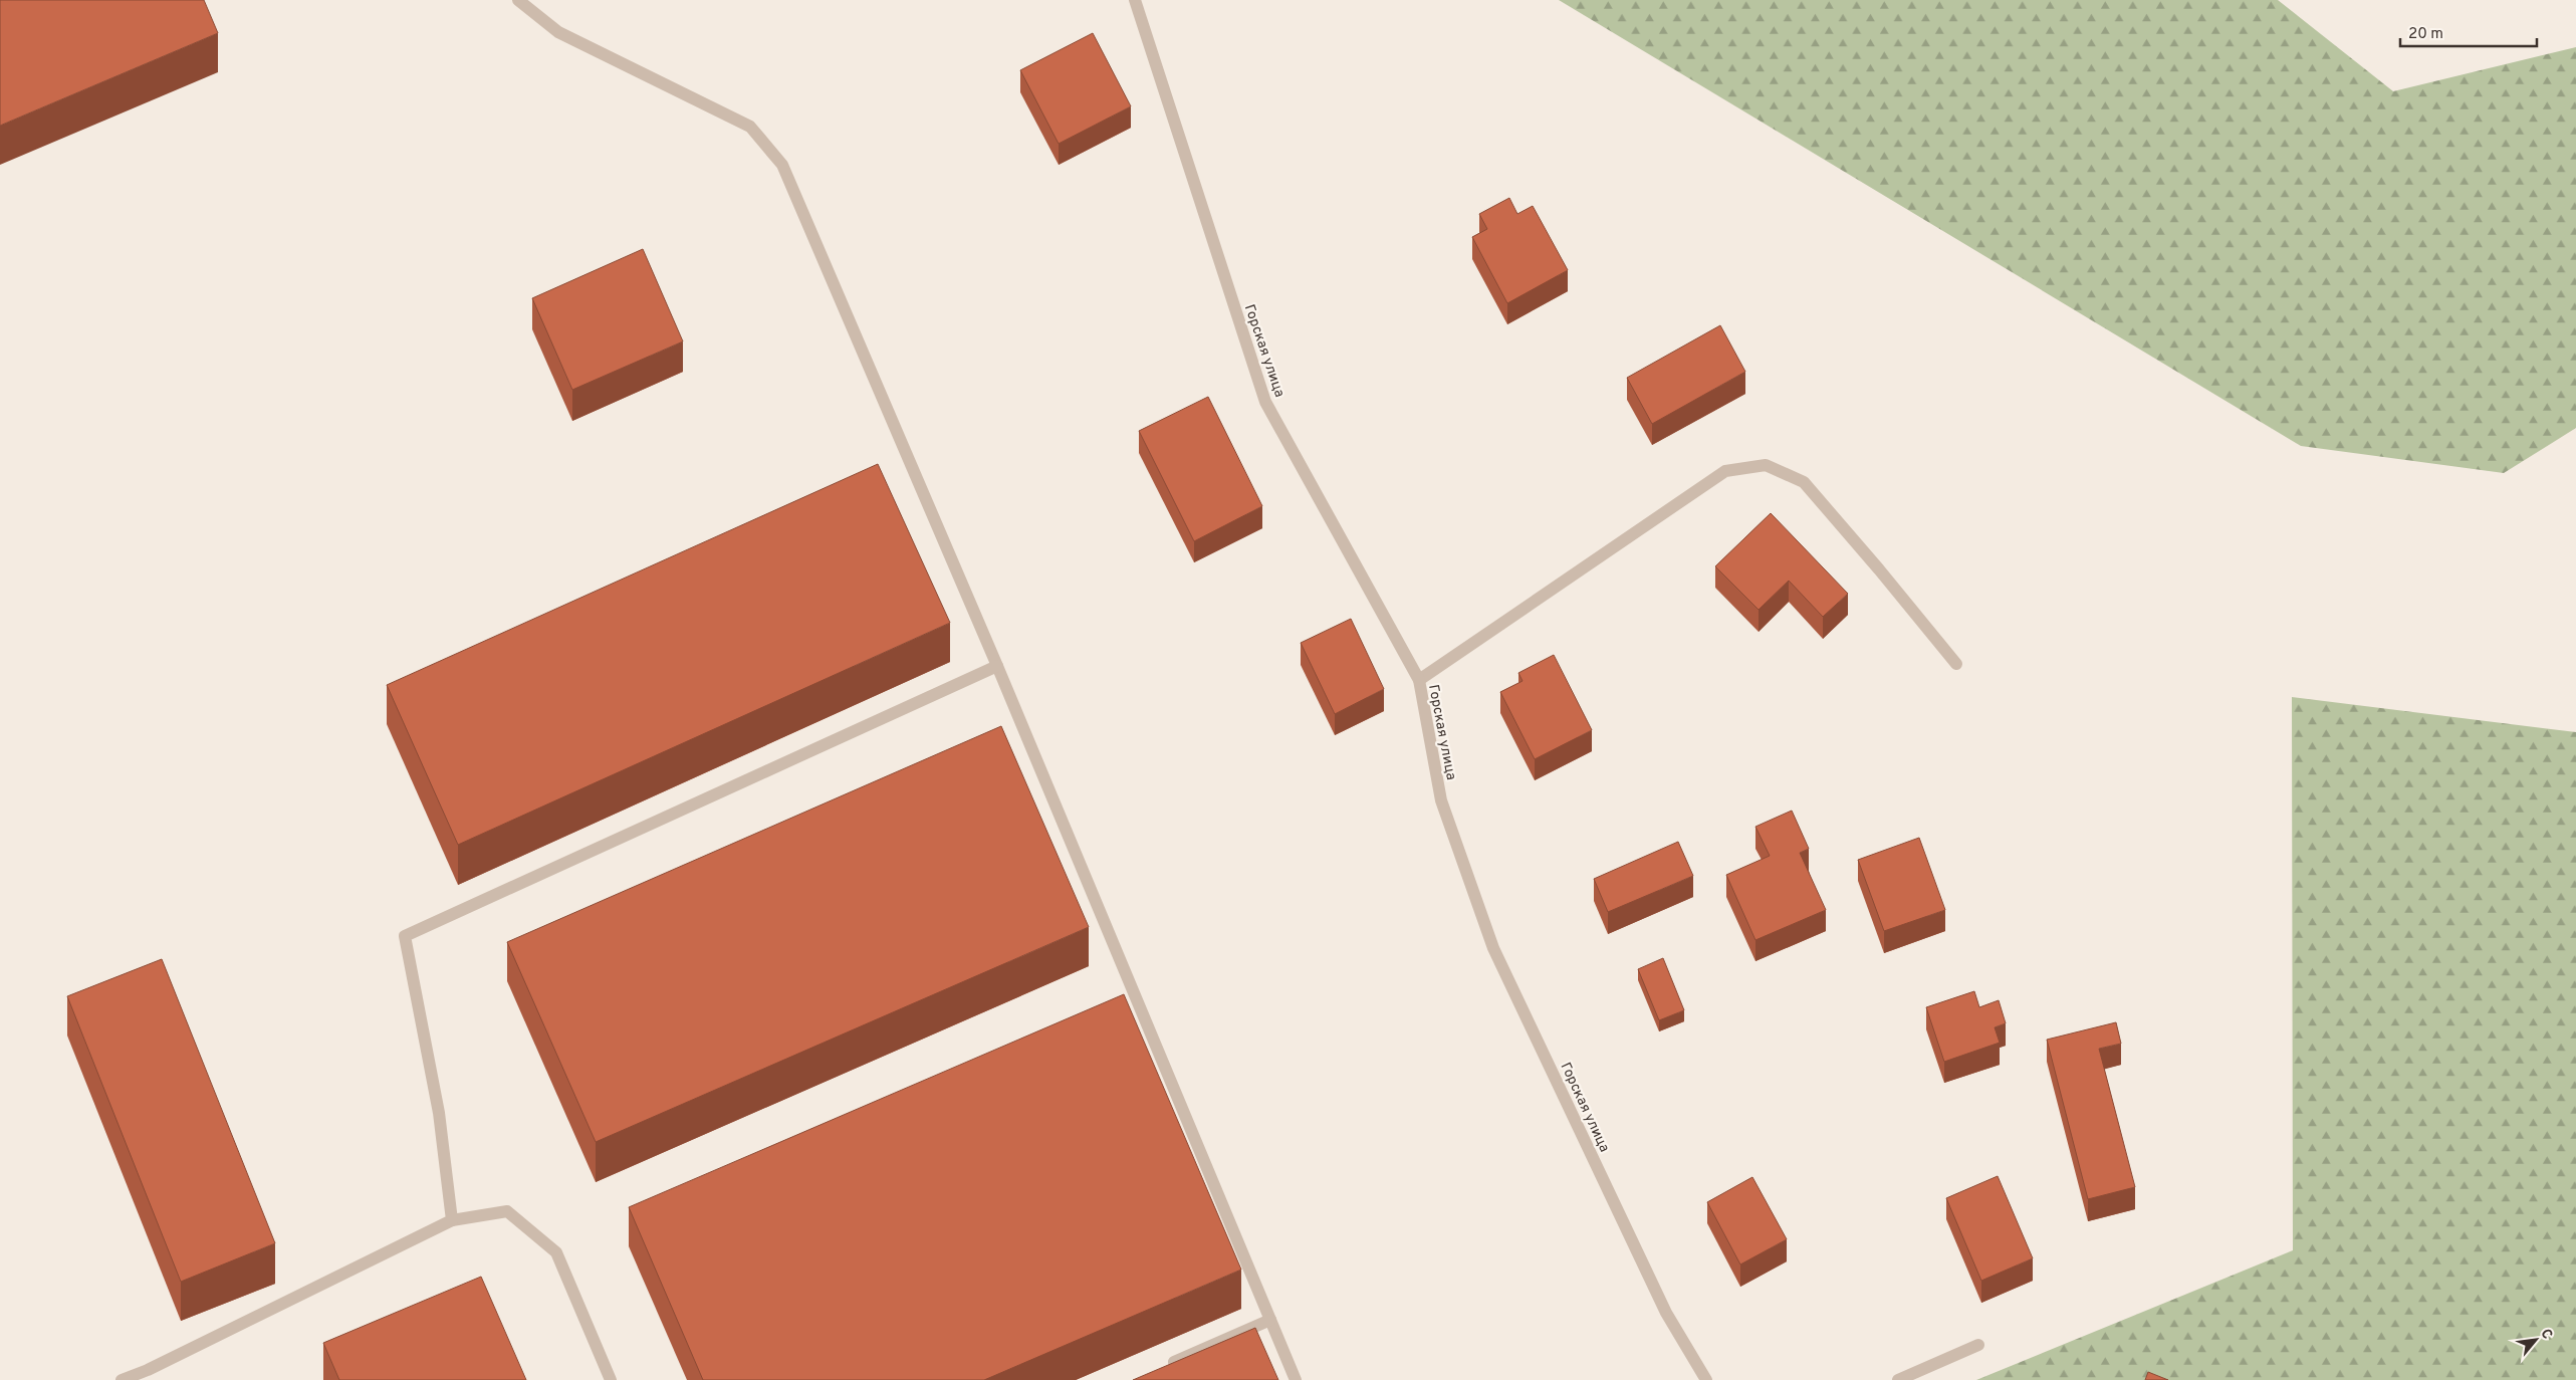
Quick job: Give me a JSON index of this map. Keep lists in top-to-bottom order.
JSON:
{
  "streets": {
    "street": ["Горская улица"]
  },
  "scale_bar": "20 m",
  "north": "top right"
}
